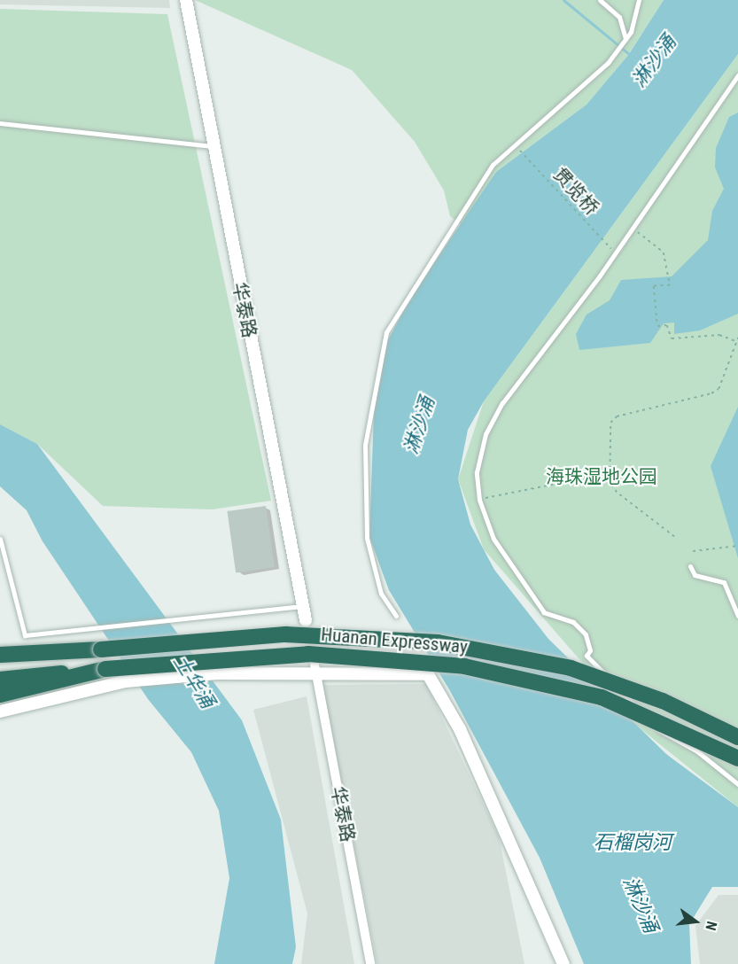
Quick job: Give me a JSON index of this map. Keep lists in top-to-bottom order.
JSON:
{
  "streets": {
    "highway": ["Huanan Expressway"],
    "street": ["华泰路"],
    "path": ["贯览桥"]
  },
  "water": ["淋沙涌", "土华涌", "石榴岗河"],
  "parks": ["海珠湿地公园"],
  "north": "right"
}
